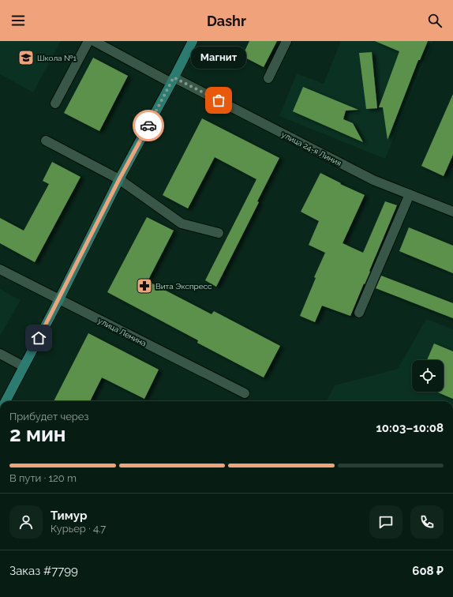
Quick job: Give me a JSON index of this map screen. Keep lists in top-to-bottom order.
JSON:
{
  "streets": {
    "street": ["улица 24-я Линия", "улица Ленина"]
  },
  "places": {
    "school or university": ["Школа №1"],
    "other": ["Магнит"],
    "pharmacy": ["Вита Экспресс"]
  },
  "page": {
    "header": "Dashr",
    "bubble": "Магнит",
    "heading": ["2 мин", "Прибудет через", "10:03–10:08"],
    "panel": [
      "Тимур",
      "Курьер · 4.7",
      "Заказ #7799",
      "608 ₽"
    ],
    "bar": "В пути · 120 m"
  }
}
